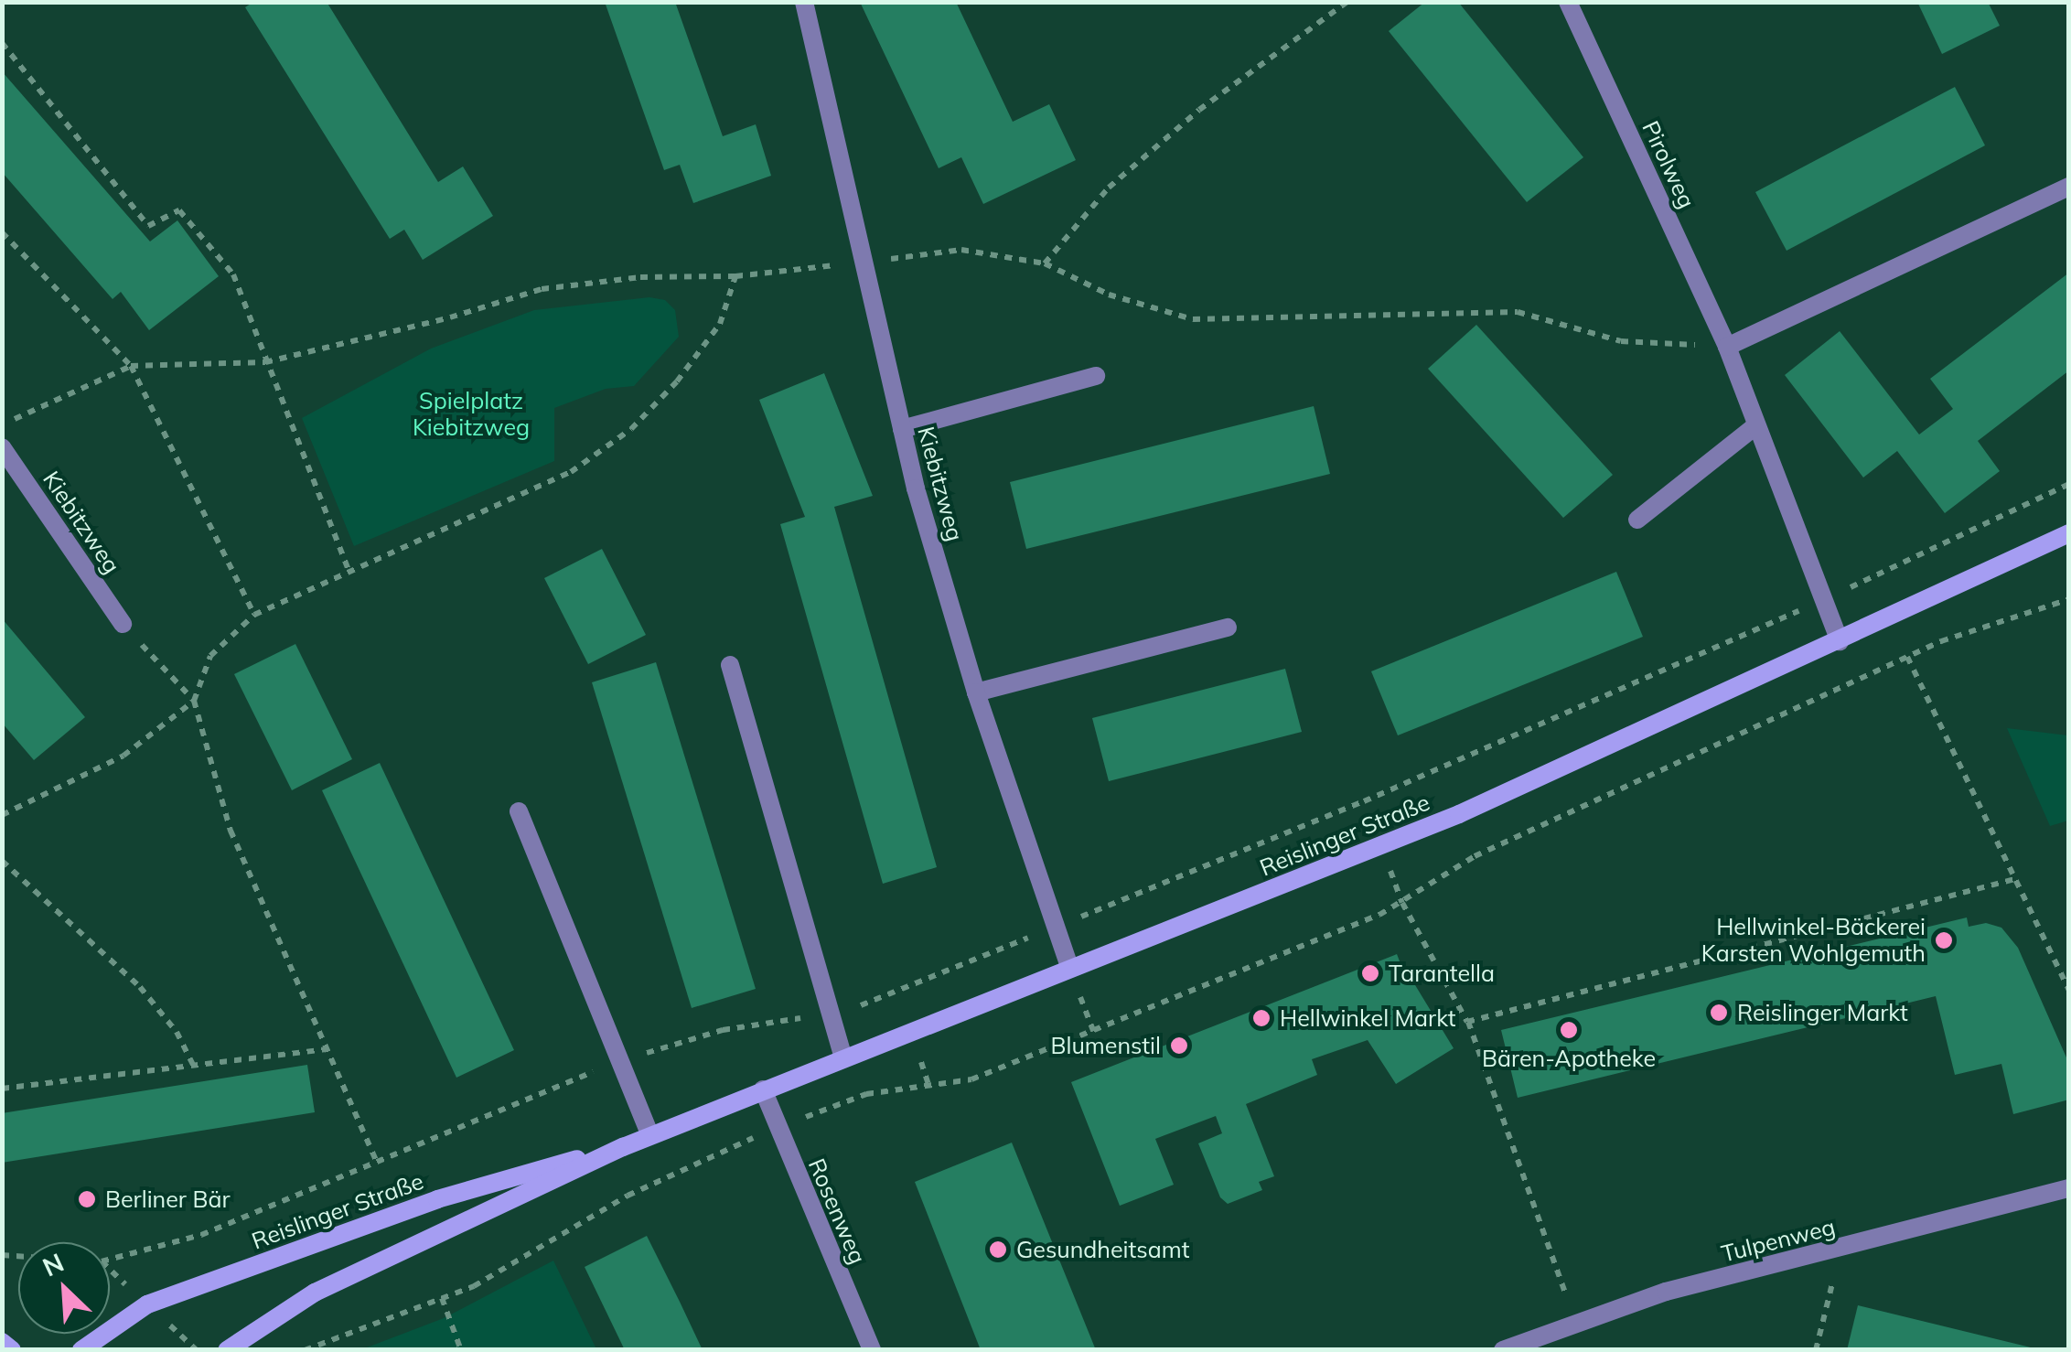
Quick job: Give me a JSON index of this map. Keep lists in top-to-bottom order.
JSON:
{
  "streets": {
    "street": [
      "Pirolweg",
      "Kiebitzweg",
      "Reislinger Straße",
      "Rosenweg",
      "Tulpenweg"
    ]
  },
  "crossings": [
    ["Pirolweg", "Reislinger Straße"],
    ["Kiebitzweg", "Reislinger Straße"],
    ["Reislinger Straße", "Rosenweg"]
  ],
  "parks": ["Spielplatz Kiebitzweg"],
  "places": [
    "Hellwinkel-Bäckerei Karsten Wohlgemuth",
    "Tarantella",
    "Reislinger Markt",
    "Hellwinkel Markt",
    "Bären-Apotheke",
    "Blumenstil",
    "Berliner Bär",
    "Gesundheitsamt"
  ],
  "north": "top left"
}
